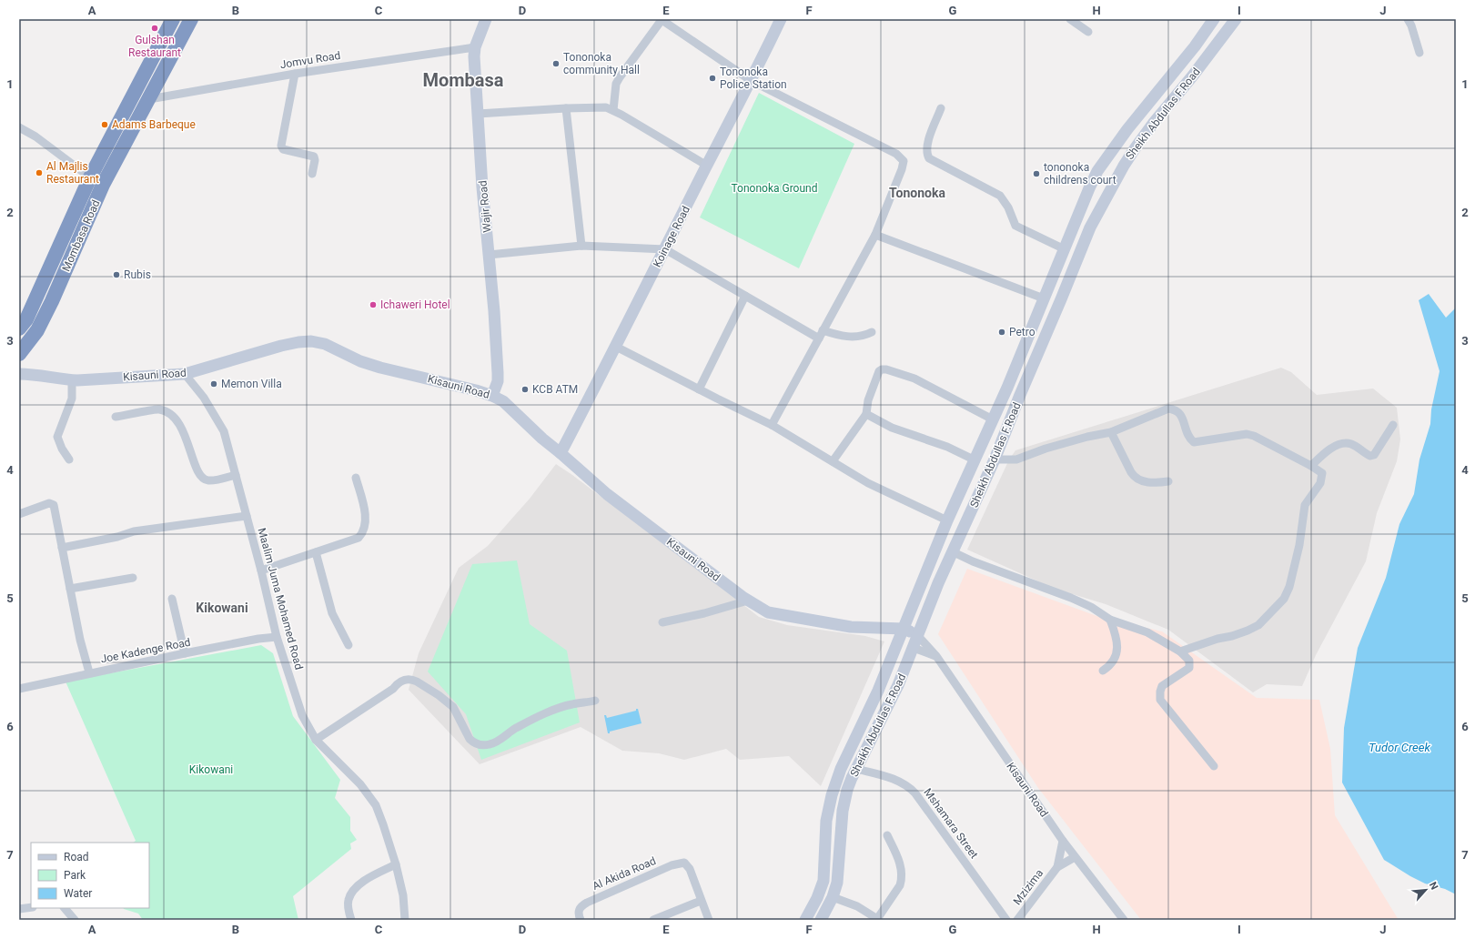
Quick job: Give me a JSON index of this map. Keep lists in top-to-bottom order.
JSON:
{
  "streets": {
    "highway": ["Mombasa Road"],
    "main road": [
      "Sheikh Abdullas F.Road",
      "Wajir Road",
      "Koinage Road",
      "Kisauni Road"
    ],
    "street": [
      "Jomvu Road",
      "Maalim Juma Mohamed Road",
      "Joe Kadenge Road",
      "Mshamara Street",
      "Al Akida Road",
      "Mzizima"
    ]
  },
  "crossings": [
    ["Jomvu Road", "Wajir Road"],
    ["Jomvu Road", "Mombasa Road"],
    ["Sheikh Abdullas F.Road", "Kisauni Road"],
    ["Sheikh Abdullas F.Road", "Mshamara Street"],
    ["Wajir Road", "Kisauni Road"],
    ["Koinage Road", "Kisauni Road"],
    ["Kisauni Road", "Maalim Juma Mohamed Road"],
    ["Maalim Juma Mohamed Road", "Joe Kadenge Road"]
  ],
  "districts": ["Mombasa", "Tononoka", "Kikowani"],
  "water": ["Tudor Creek"],
  "parks": ["Tononoka Ground", "Kikowani"],
  "places": [
    "Gulshan Restaurant",
    "Tononoka community Hall",
    "Tononoka Police Station",
    "Adams Barbeque",
    "Al Majlis Restaurant",
    "tononoka childrens court",
    "Rubis",
    "Ichaweri Hotel",
    "Petro",
    "Memon Villa",
    "KCB ATM"
  ],
  "legend": ["Road", "Park", "Water"],
  "north": "top right",
  "grid": {
    "columns": [
      "A",
      "B",
      "C",
      "D",
      "E",
      "F",
      "G",
      "H",
      "I",
      "J"
    ],
    "rows": [
      "1",
      "2",
      "3",
      "4",
      "5",
      "6",
      "7"
    ]
  }
}
